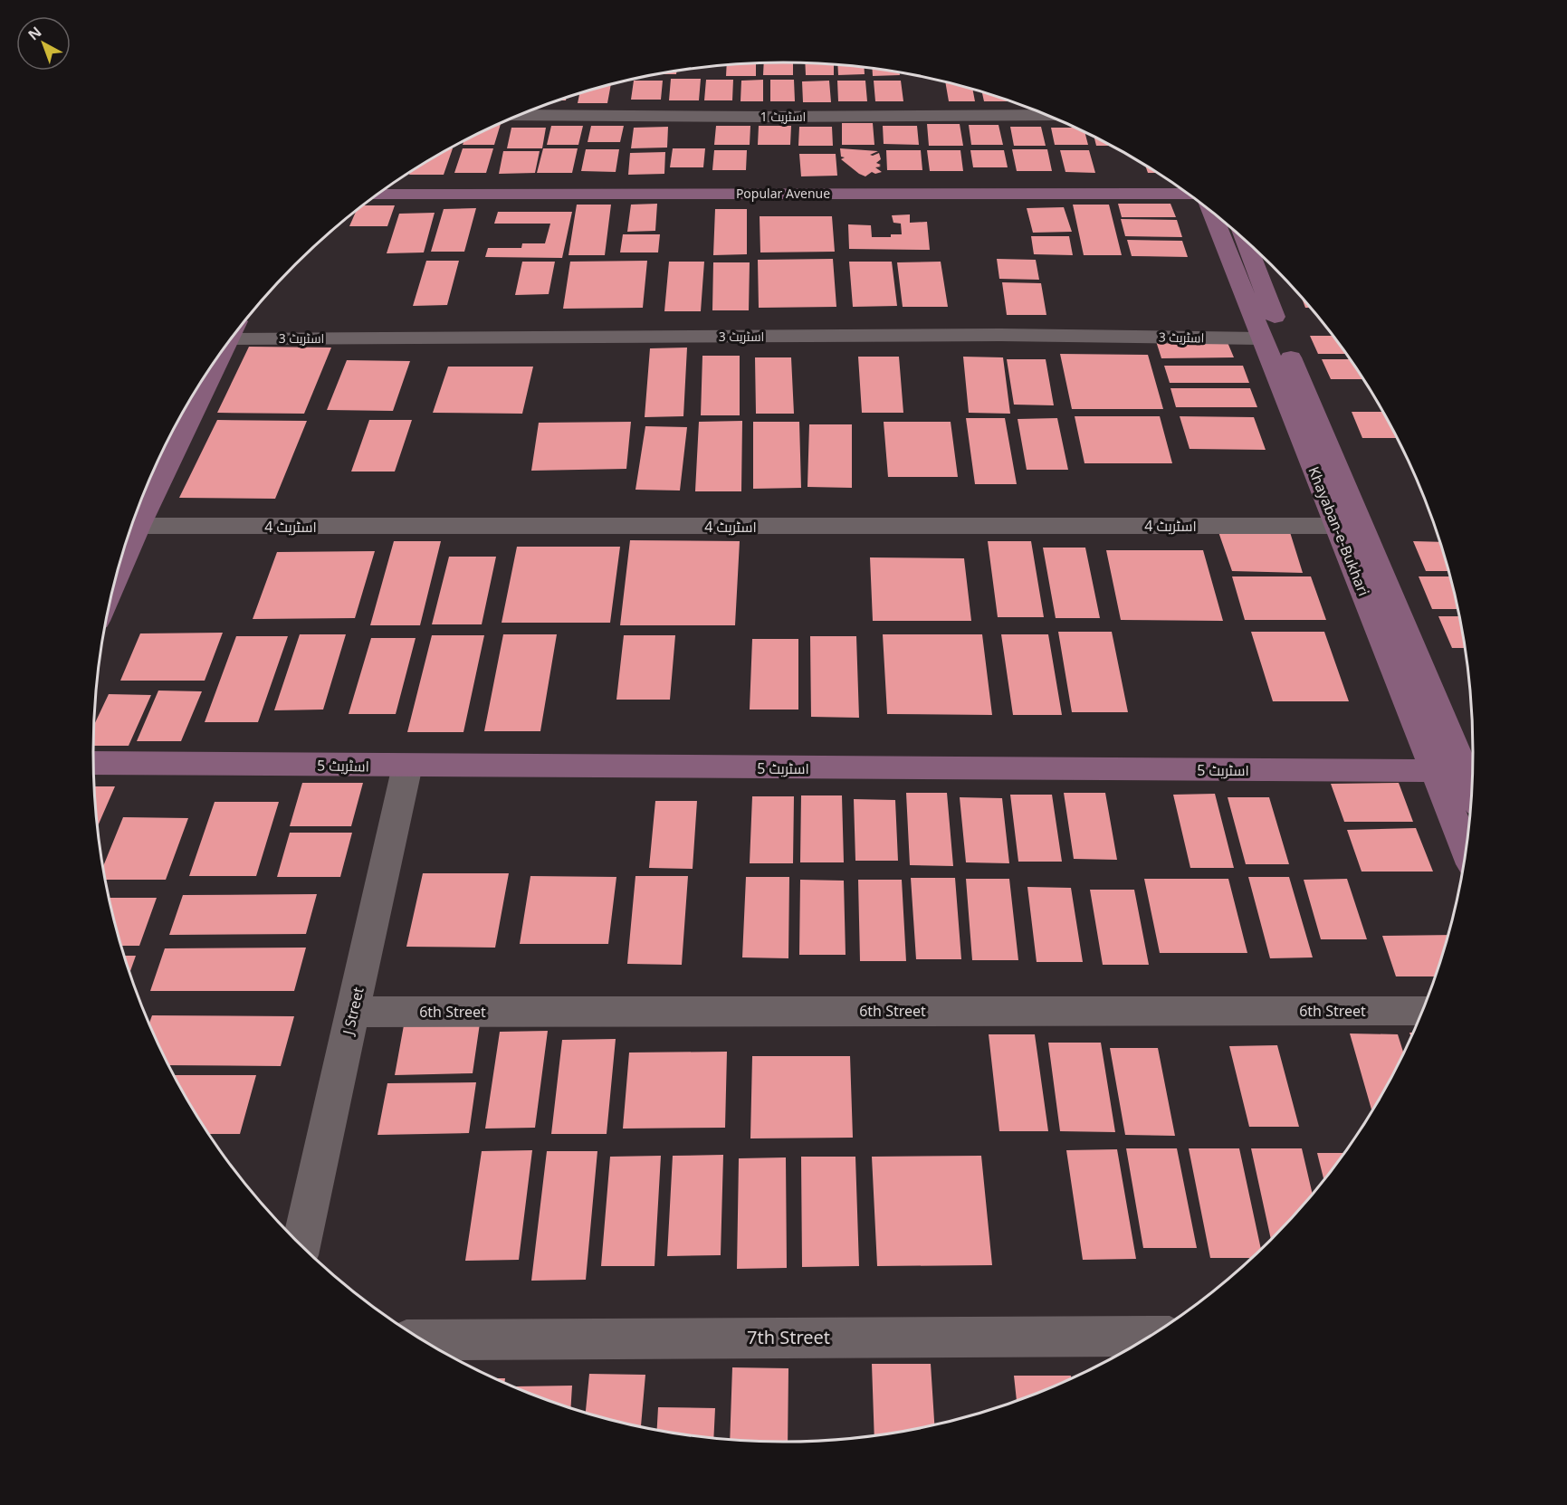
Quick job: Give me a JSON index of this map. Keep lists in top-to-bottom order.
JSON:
{
  "streets": {
    "street": [
      "اسٹریٹ 1",
      "Popular Avenue",
      "اسٹریٹ 3",
      "اسٹریٹ 4",
      "Khayaban-e-Bukhari",
      "اسٹریٹ 5",
      "J Street",
      "6th Street",
      "7th Street"
    ]
  },
  "crossings": [
    ["اسٹریٹ 3", "Khayaban-e-Bukhari"],
    ["اسٹریٹ 4", "Khayaban-e-Bukhari"],
    ["Khayaban-e-Bukhari", "اسٹریٹ 5"],
    ["اسٹریٹ 5", "J Street"],
    ["J Street", "6th Street"]
  ],
  "north": "top left"
}
